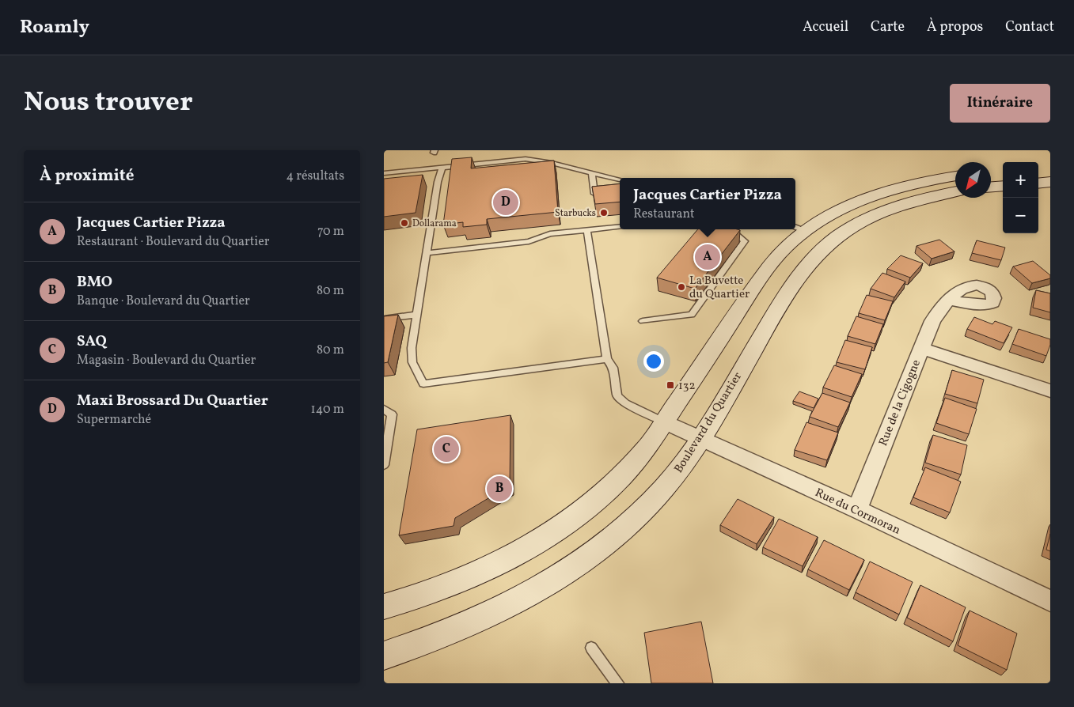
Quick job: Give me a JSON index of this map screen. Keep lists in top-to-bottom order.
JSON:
{
  "streets": {
    "main road": ["Boulevard du Quartier"],
    "street": ["Rue de la Cigogne", "Rue du Cormoran"]
  },
  "crossings": [
    ["Rue de la Cigogne", "Rue du Cormoran"],
    ["Boulevard du Quartier", "Rue du Cormoran"]
  ],
  "places": {
    "other": ["Starbucks", "Dollarama", "La Buvette du Quartier"],
    "transit": ["132"]
  },
  "north": "bottom left",
  "page": {
    "header": "Roamly",
    "nav": [
      "Accueil",
      "Carte",
      "À propos",
      "Contact"
    ],
    "title": "Nous trouver",
    "buttons": "Itinéraire",
    "heading": ["À proximité", "4 résultats"],
    "map_buttons": ["+", "−"],
    "popup": ["Jacques Cartier Pizza", "Restaurant"],
    "pins": [
      "D",
      "A",
      "C",
      "B"
    ],
    "list": [
      {
        "mark": "A",
        "name": "Jacques Cartier Pizza",
        "note": "Restaurant · Boulevard du Quartier",
        "value": "70 m"
      },
      {
        "mark": "B",
        "name": "BMO",
        "note": "Banque · Boulevard du Quartier",
        "value": "80 m"
      },
      {
        "mark": "C",
        "name": "SAQ",
        "note": "Magasin · Boulevard du Quartier",
        "value": "80 m"
      },
      {
        "mark": "D",
        "name": "Maxi Brossard Du Quartier",
        "note": "Supermarché",
        "value": "140 m"
      }
    ]
  }
}
